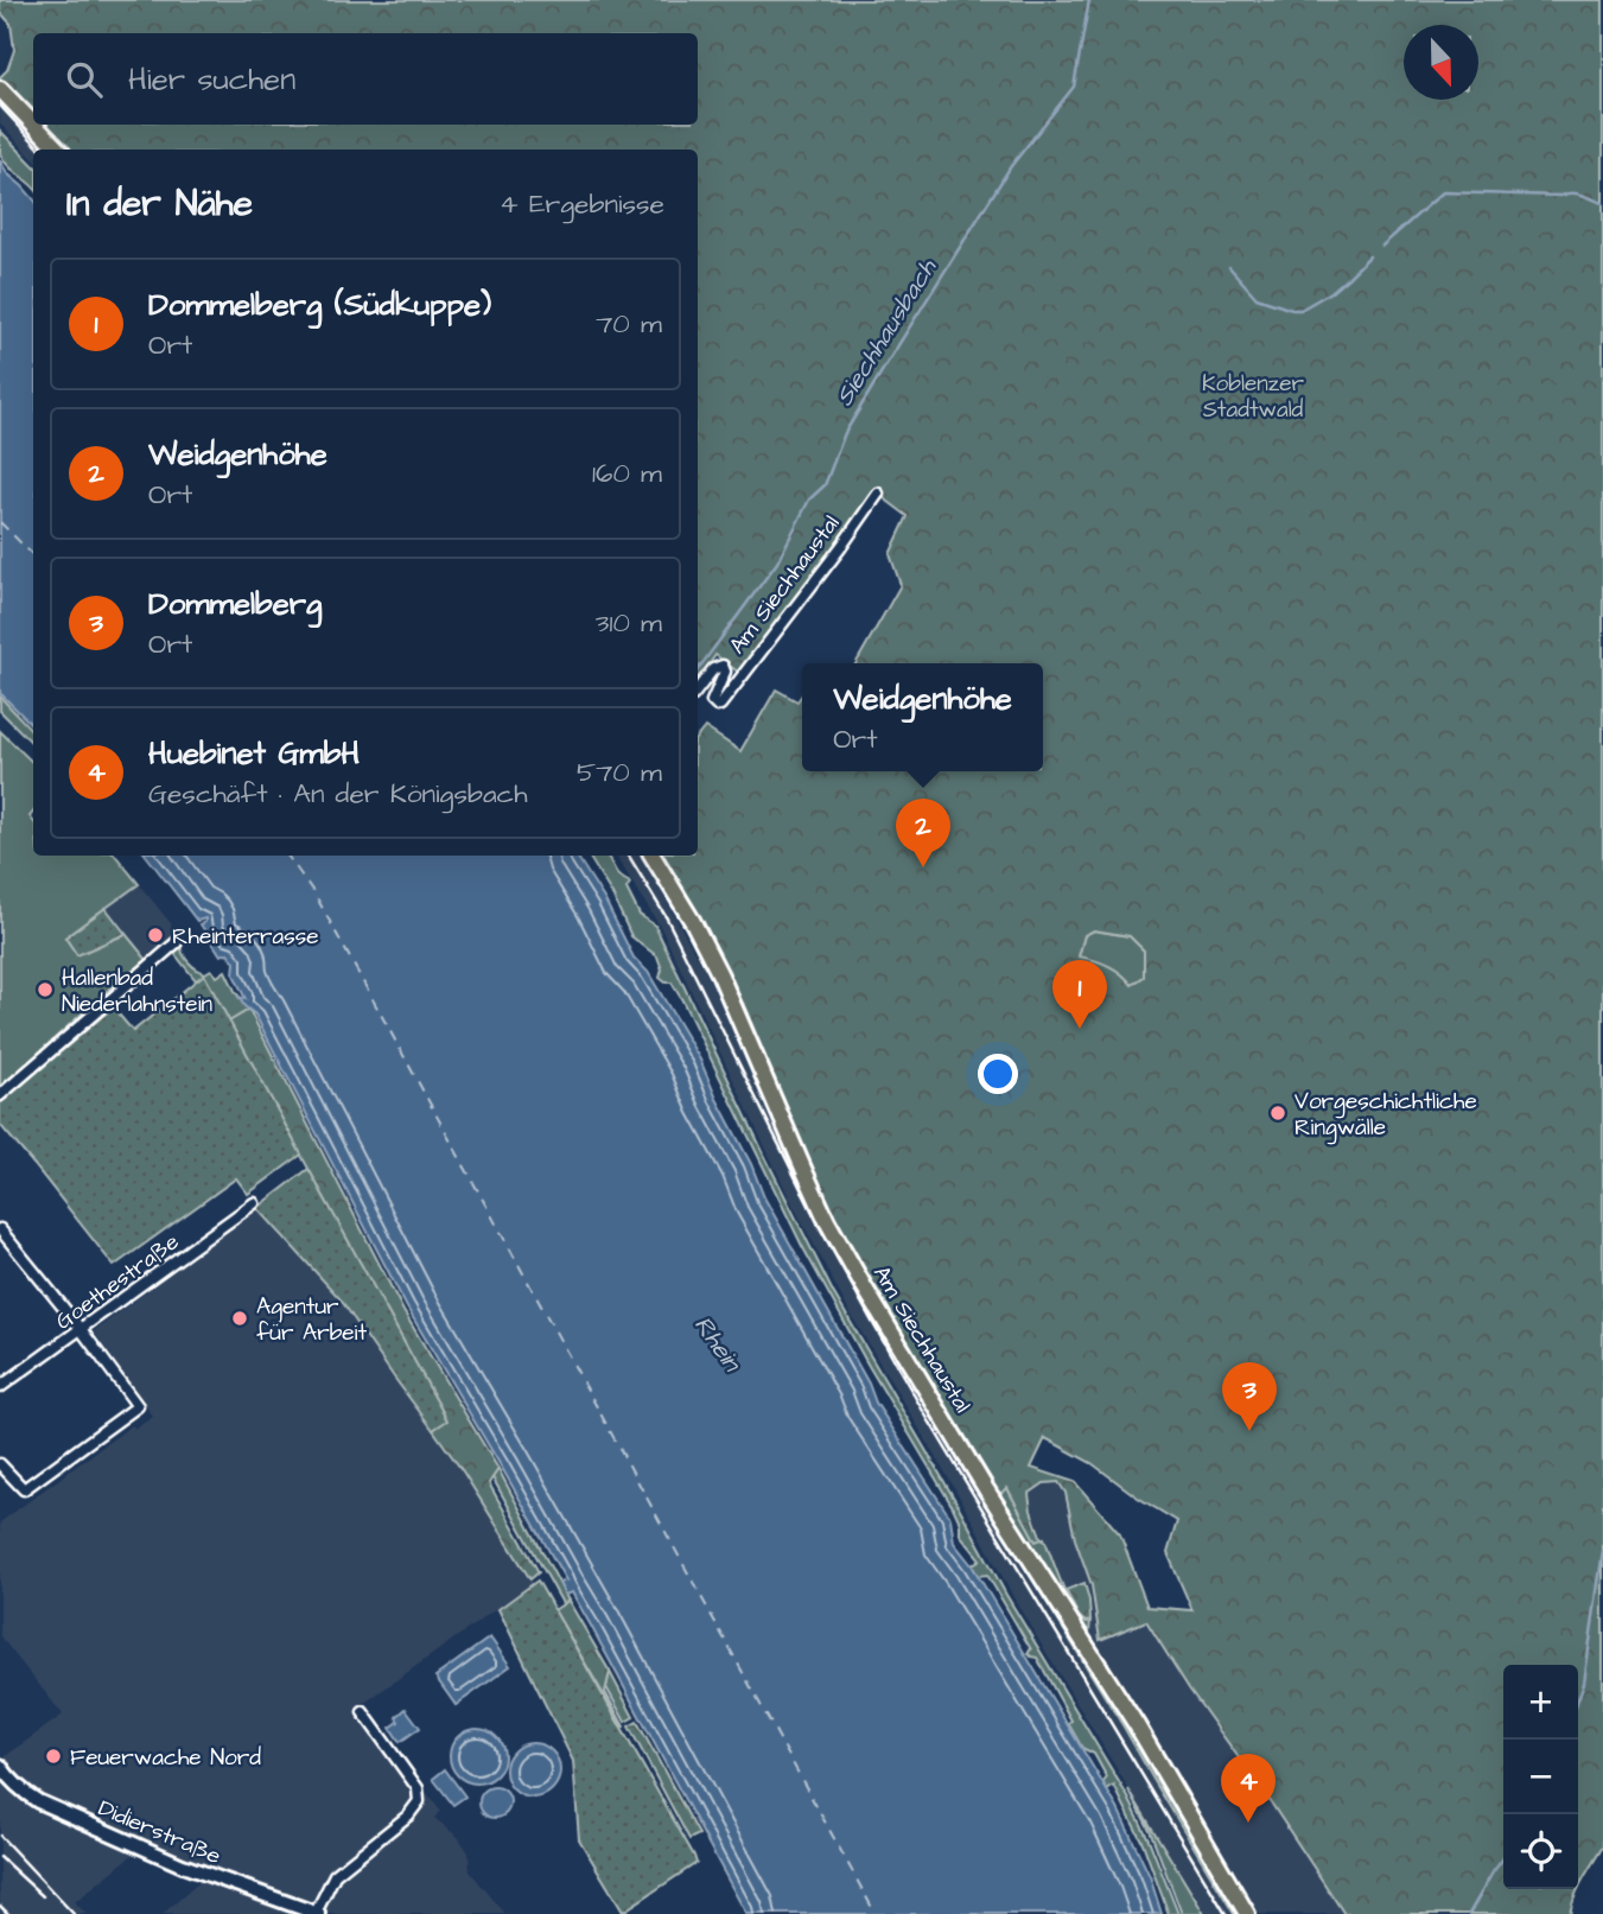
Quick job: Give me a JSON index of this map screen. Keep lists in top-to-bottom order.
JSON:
{
  "streets": {
    "main road": ["Am Siechhaustal"],
    "street": ["Goethestraße", "Didierstraße"]
  },
  "water": ["Siechhausbach", "Rhein"],
  "parks": ["Koblenzer Stadtwald"],
  "places": [
    "Rheinterrasse",
    "Hallenbad Niederlahnstein",
    "Vorgeschichtliche Ringwälle",
    "Agentur für Arbeit",
    "Feuerwache Nord"
  ],
  "north": "bottom",
  "page": {
    "search": "Hier suchen",
    "heading": ["In der Nähe", "4 Ergebnisse"],
    "list": [
      {
        "mark": "1",
        "name": "Dommelberg (Südkuppe)",
        "note": "Ort",
        "value": "70 m"
      },
      {
        "mark": "2",
        "name": "Weidgenhöhe",
        "note": "Ort",
        "value": "160 m"
      },
      {
        "mark": "3",
        "name": "Dommelberg",
        "note": "Ort",
        "value": "310 m"
      },
      {
        "mark": "4",
        "name": "Huebinet GmbH",
        "note": "Geschäft · An der Königsbach",
        "value": "570 m"
      }
    ],
    "popup": ["Weidgenhöhe", "Ort"],
    "pins": [
      "2",
      "1",
      "3",
      "4"
    ],
    "map_buttons": ["+", "−"]
  }
}
